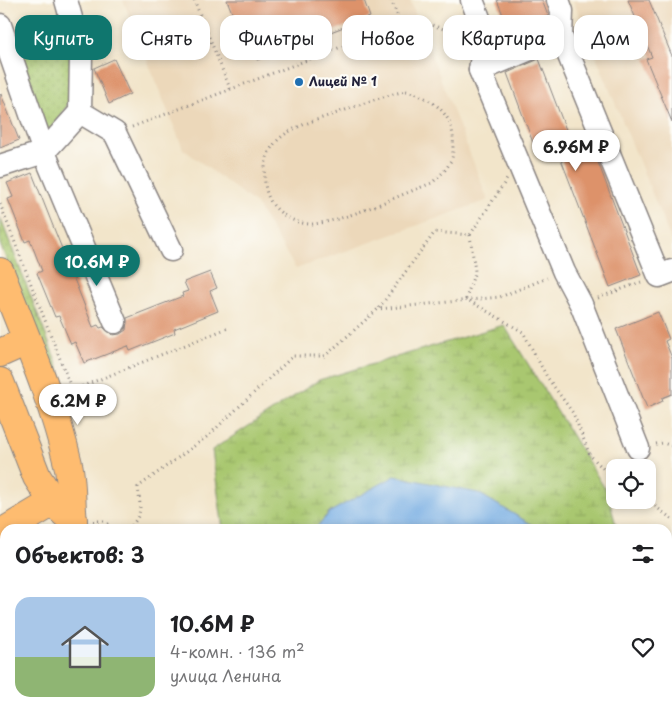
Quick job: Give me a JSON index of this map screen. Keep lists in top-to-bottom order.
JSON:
{
  "places": ["Лицей № 1"],
  "page": {
    "chip": [
      "Купить",
      "Снять",
      "Фильтры",
      "Новое",
      "Квартира",
      "Дом"
    ],
    "price": ["6.96M ₽", "10.6M ₽", "6.2M ₽"],
    "heading": "Объектов: 3",
    "list": [
      {
        "name": "10.6M ₽",
        "note": "4-комн. · 136 m² · улица Ленина"
      }
    ]
  }
}
